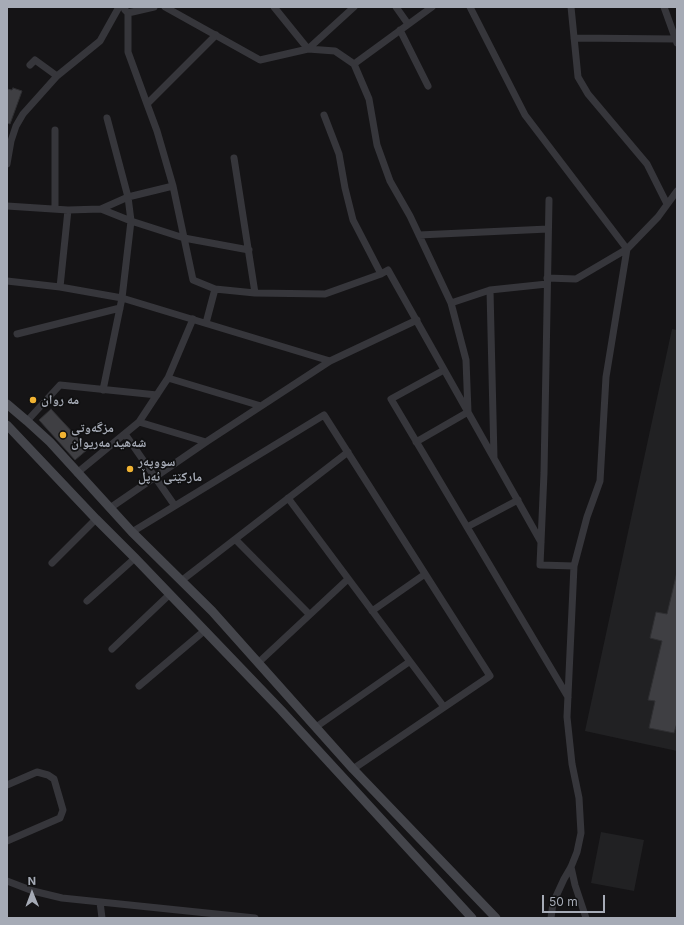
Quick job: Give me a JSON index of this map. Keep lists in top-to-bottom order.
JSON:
{
  "places": ["مه روان", "مزگەوتی شەھید مەریوان", "سووپەر مارکێتی ئەپڵ"],
  "scale_bar": "50 m",
  "north": "top"
}
